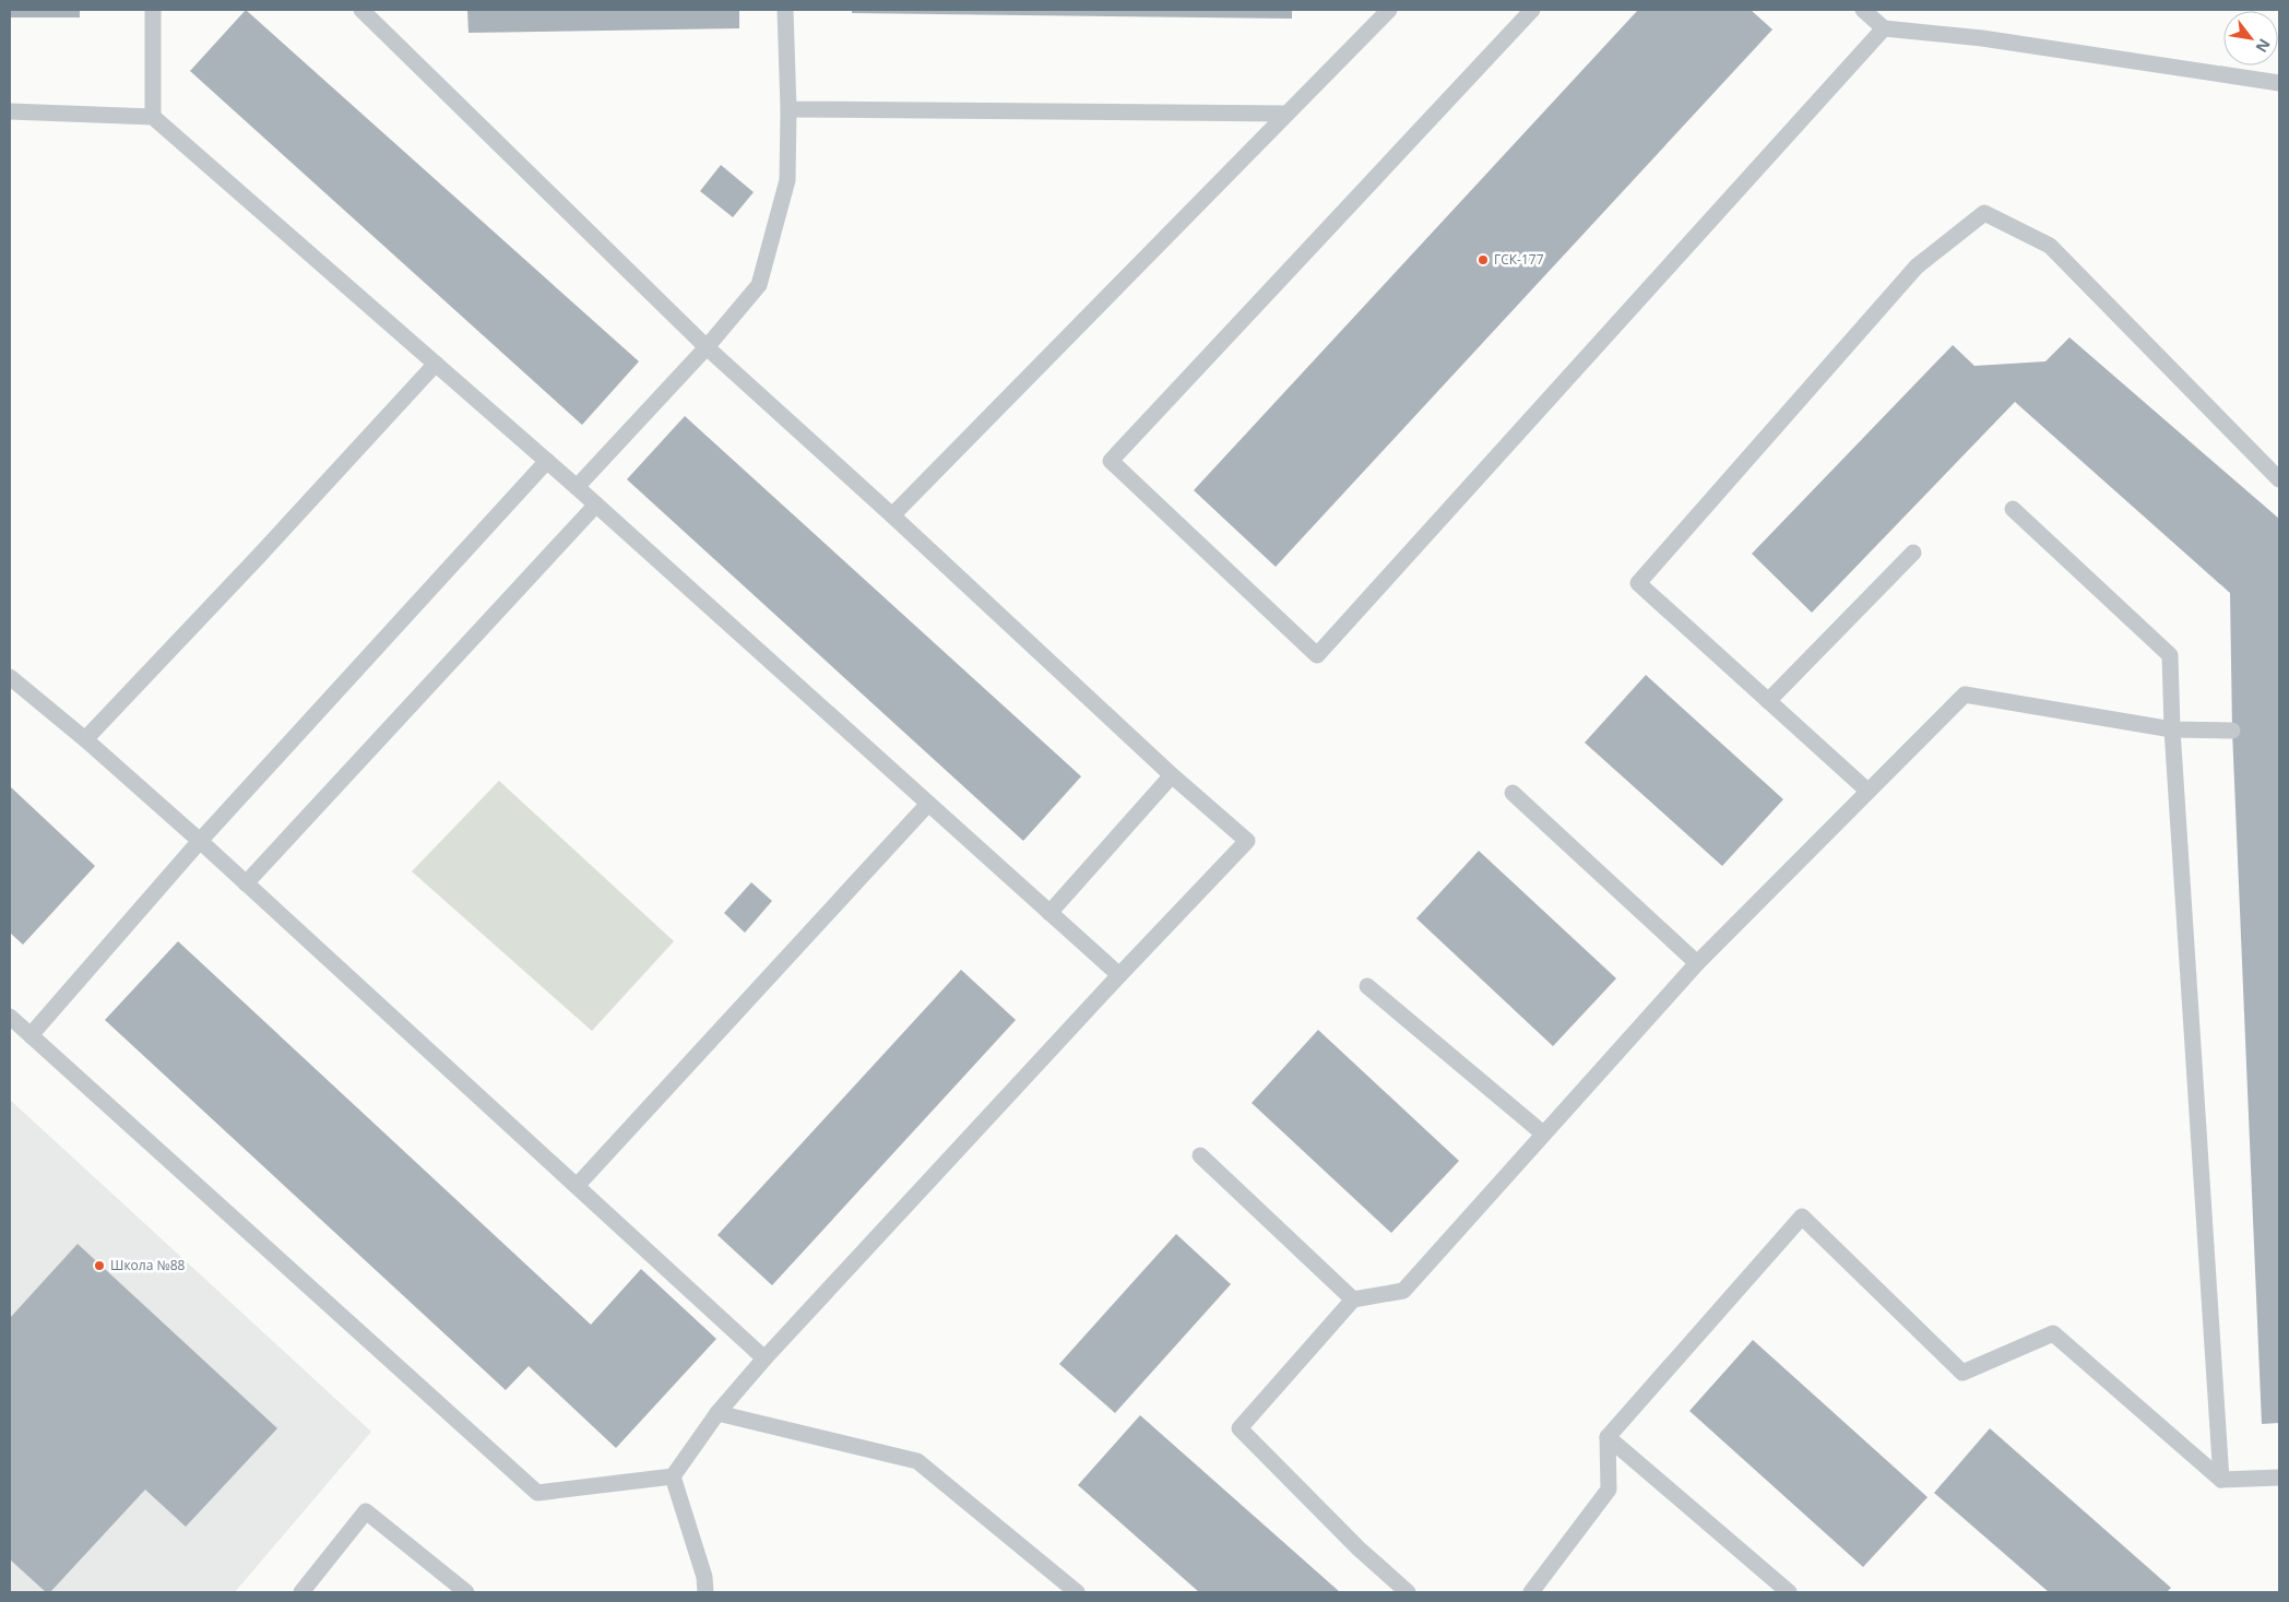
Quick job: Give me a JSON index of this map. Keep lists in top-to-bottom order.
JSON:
{
  "places": ["ГСК-177", "Школа №88"],
  "north": "bottom right"
}
